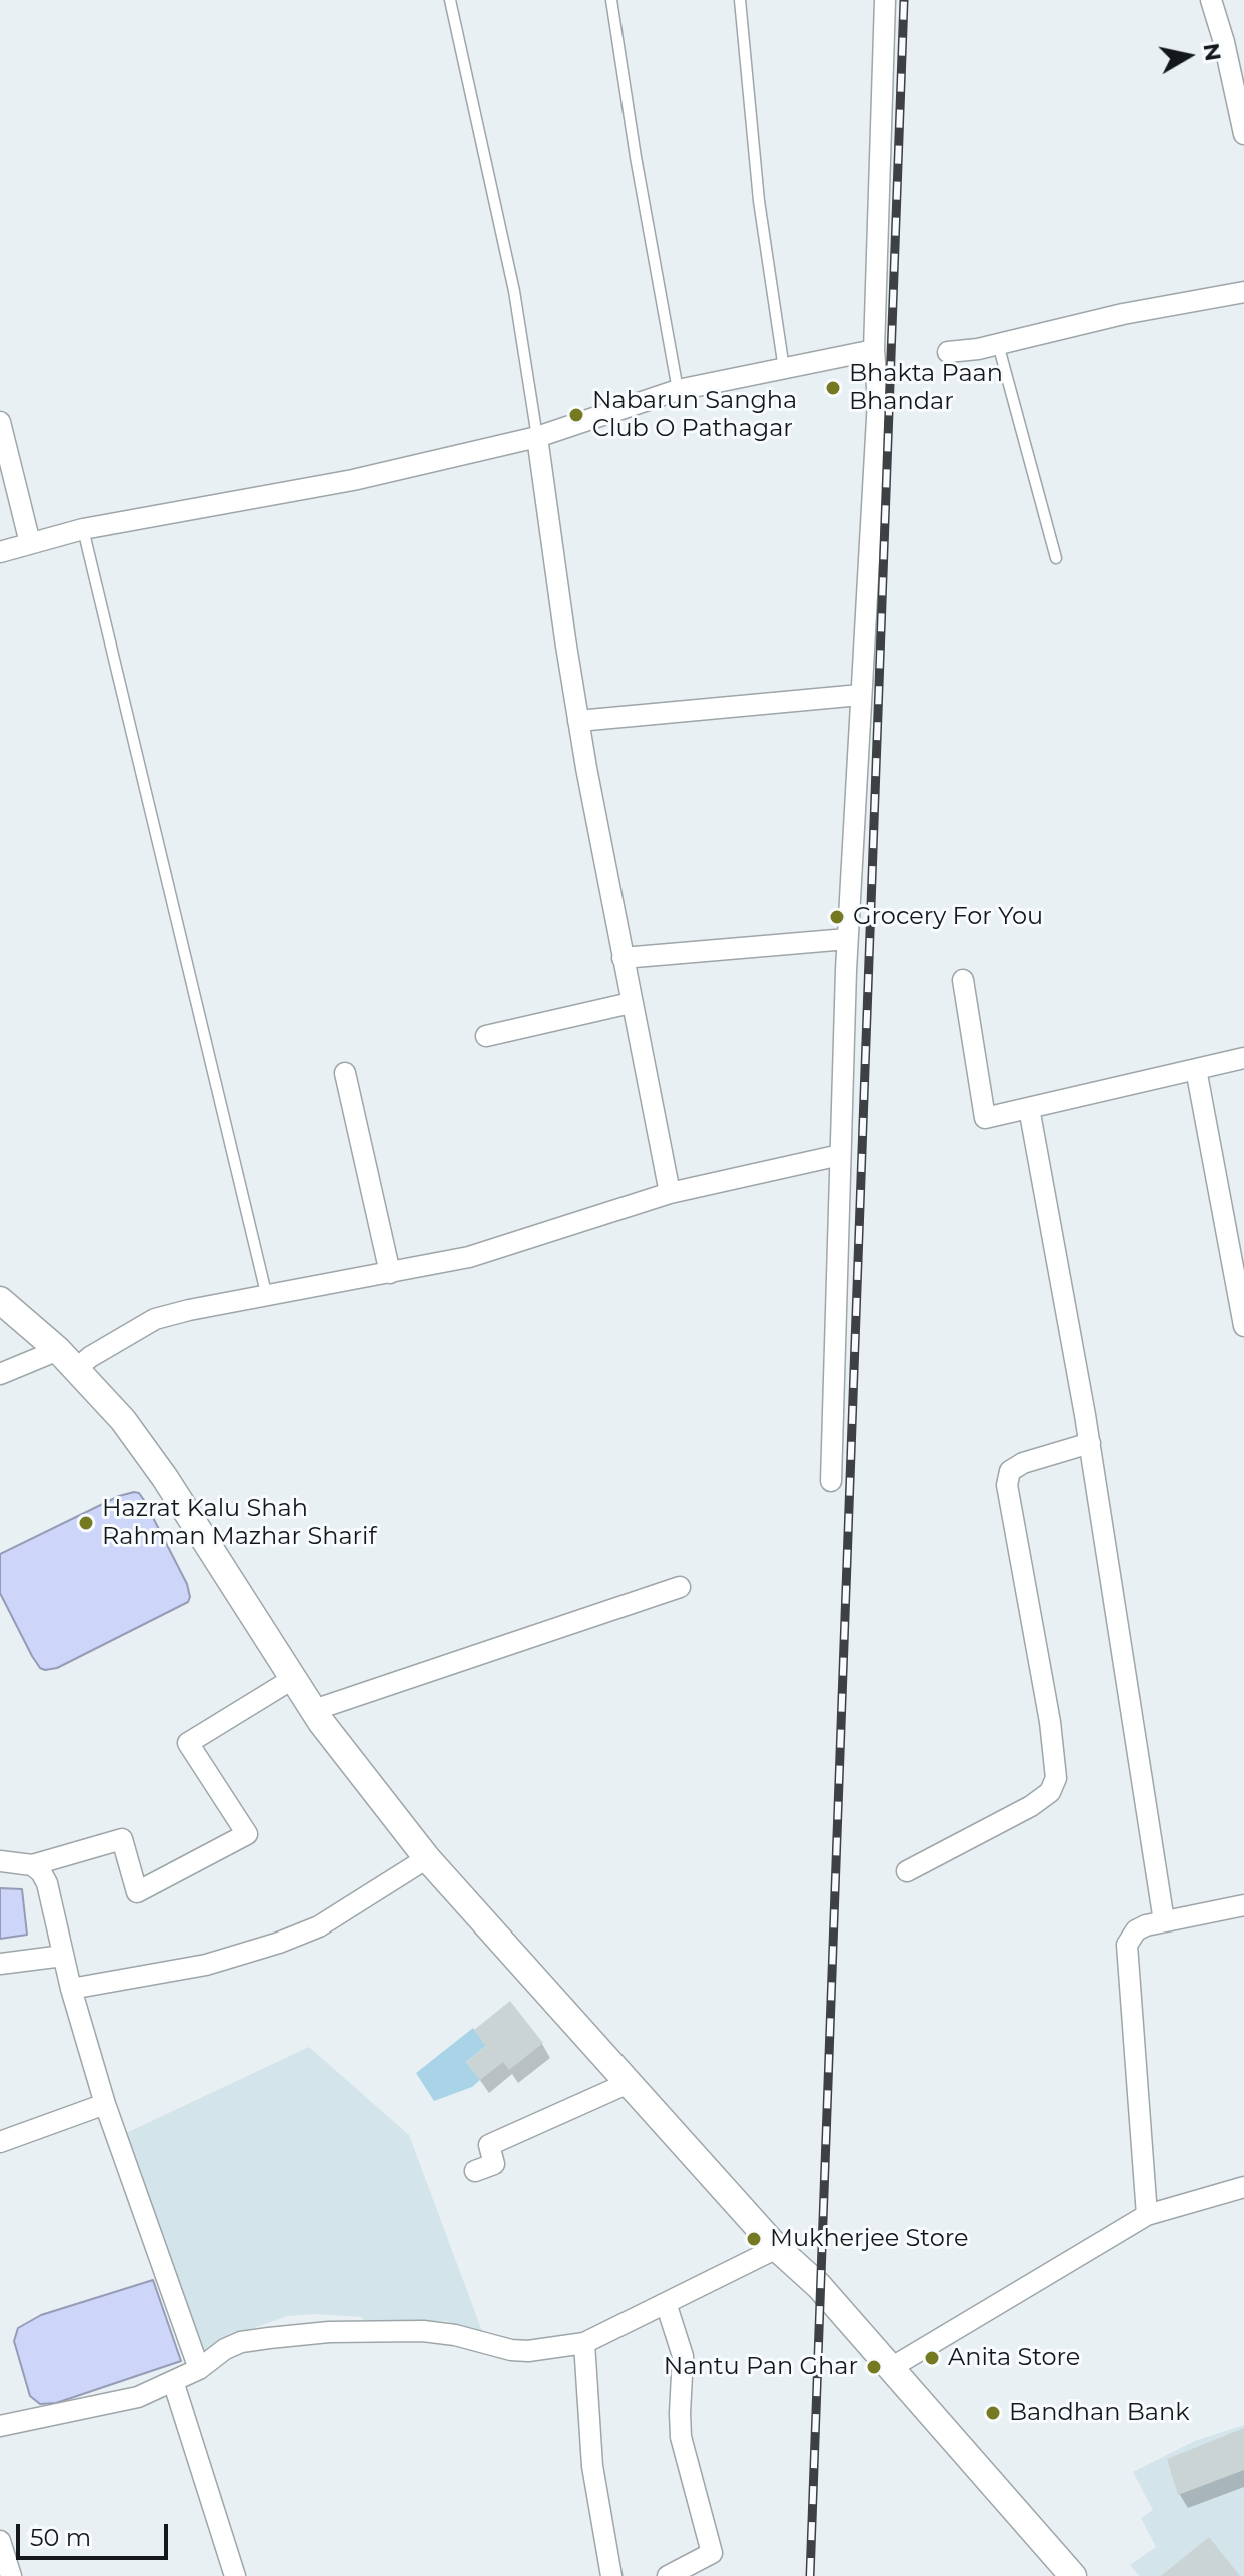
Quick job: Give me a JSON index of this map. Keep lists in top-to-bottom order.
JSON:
{
  "places": [
    "Bhakta Paan Bhandar",
    "Nabarun Sangha Club O Pathagar",
    "Grocery For You",
    "Hazrat Kalu Shah Rahman Mazhar Sharif",
    "Mukherjee Store",
    "Anita Store",
    "Nantu Pan Ghar",
    "Bandhan Bank"
  ],
  "scale_bar": "50 m",
  "north": "right"
}
